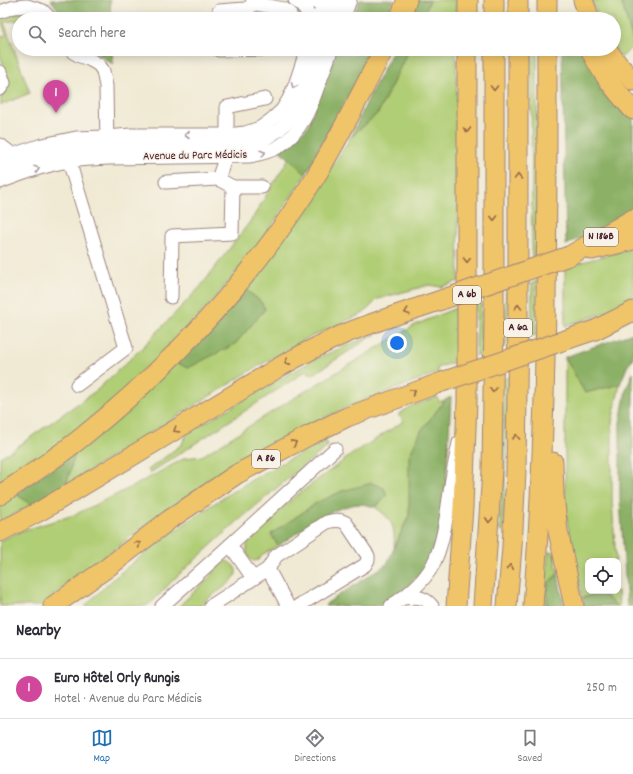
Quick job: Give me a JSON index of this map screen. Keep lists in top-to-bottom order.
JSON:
{
  "streets": {
    "highway": [
      "N 186B",
      "A 6b",
      "A 6a",
      "A 86"
    ],
    "street": ["Avenue du Parc Médicis"]
  },
  "page": {
    "search": "Search here",
    "pins": "1",
    "heading": "Nearby",
    "list": [
      {
        "mark": "1",
        "name": "Euro Hôtel Orly Rungis",
        "note": "Hotel · Avenue du Parc Médicis",
        "value": "250 m"
      }
    ],
    "nav": ["Map", "Directions", "Saved"]
  }
}
